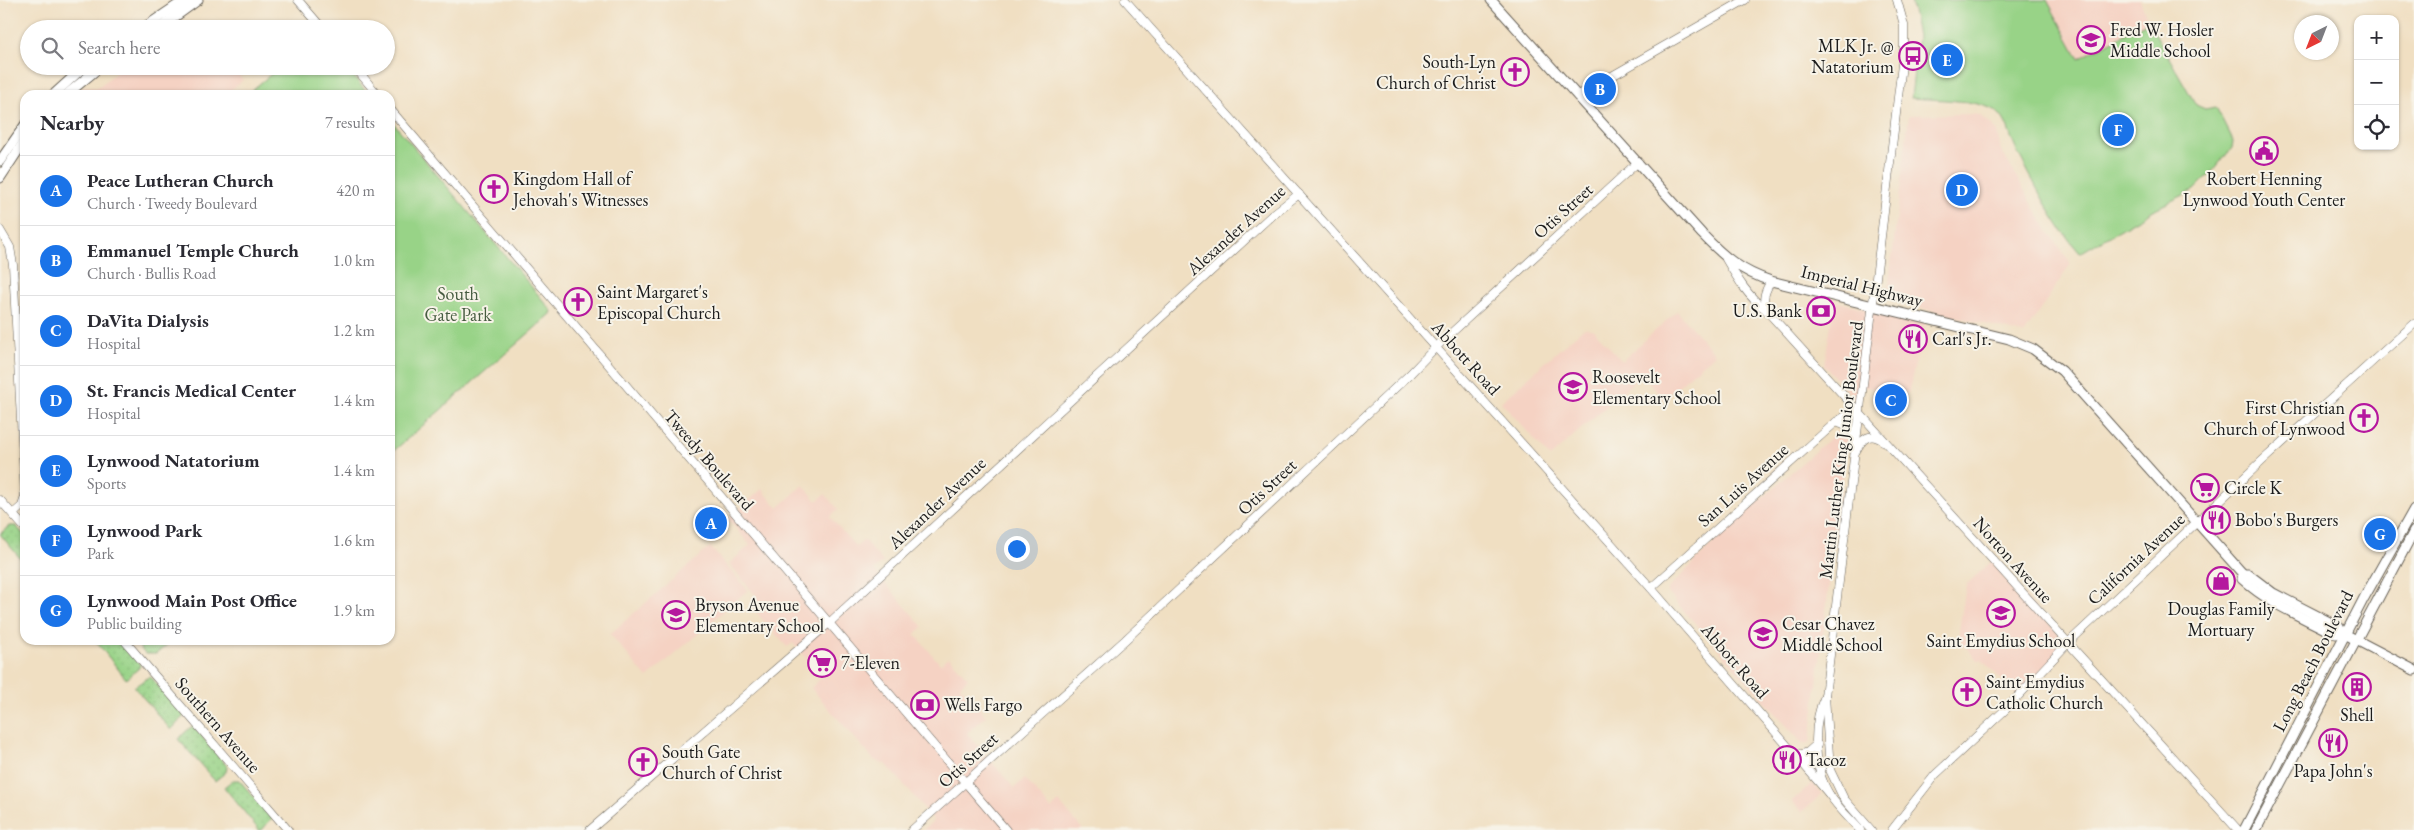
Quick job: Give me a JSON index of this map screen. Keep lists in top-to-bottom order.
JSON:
{
  "streets": {
    "main road": ["Imperial Highway", "Long Beach Boulevard"],
    "street": [
      "Otis Street",
      "Alexander Avenue",
      "Abbott Road",
      "Martin Luther King Junior Boulevard",
      "Tweedy Boulevard",
      "San Luis Avenue",
      "California Avenue",
      "Norton Avenue",
      "Southern Avenue"
    ]
  },
  "crossings": [
    ["Otis Street", "Imperial Highway"],
    ["Otis Street", "Abbott Road"],
    ["Otis Street", "Tweedy Boulevard"],
    ["Alexander Avenue", "Abbott Road"],
    ["Alexander Avenue", "Tweedy Boulevard"],
    ["Imperial Highway", "Martin Luther King Junior Boulevard"],
    ["Imperial Highway", "California Avenue"],
    ["Imperial Highway", "Norton Avenue"],
    ["Imperial Highway", "Long Beach Boulevard"],
    ["Abbott Road", "Martin Luther King Junior Boulevard"],
    ["Abbott Road", "San Luis Avenue"],
    ["Martin Luther King Junior Boulevard", "San Luis Avenue"],
    ["Martin Luther King Junior Boulevard", "Norton Avenue"],
    ["San Luis Avenue", "Norton Avenue"],
    ["California Avenue", "Norton Avenue"]
  ],
  "parks": ["South Gate Park"],
  "places": {
    "school or university": [
      "Fred W. Hosler Middle School",
      "Roosevelt Elementary School",
      "Saint Emydius School",
      "Bryson Avenue Elementary School",
      "Cesar Chavez Middle School"
    ],
    "bus stop": ["MLK Jr. @ Natatorium"],
    "church": [
      "South-Lyn Church of Christ",
      "Kingdom Hall of Jehovah's Witnesses",
      "Saint Margaret's Episcopal Church",
      "First Christian Church of Lynwood",
      "Saint Emydius Catholic Church",
      "South Gate Church of Christ"
    ],
    "public building": ["Robert Henning Lynwood Youth Center"],
    "bank": ["U.S. Bank", "Wells Fargo"],
    "restaurant": [
      "Carl's Jr.",
      "Bobo's Burgers",
      "Papa John's",
      "Tacoz"
    ],
    "supermarket": ["Circle K", "7-Eleven"],
    "shop": ["Douglas Family Mortuary"],
    "building": ["Shell"]
  },
  "north": "bottom left",
  "page": {
    "map_buttons": ["+", "−"],
    "search": "Search here",
    "pins": [
      "E",
      "B",
      "F",
      "D",
      "C",
      "A",
      "G"
    ],
    "heading": ["Nearby", "7 results"],
    "list": [
      {
        "mark": "A",
        "name": "Peace Lutheran Church",
        "note": "Church · Tweedy Boulevard",
        "value": "420 m"
      },
      {
        "mark": "B",
        "name": "Emmanuel Temple Church",
        "note": "Church · Bullis Road",
        "value": "1.0 km"
      },
      {
        "mark": "C",
        "name": "DaVita Dialysis",
        "note": "Hospital",
        "value": "1.2 km"
      },
      {
        "mark": "D",
        "name": "St. Francis Medical Center",
        "note": "Hospital",
        "value": "1.4 km"
      },
      {
        "mark": "E",
        "name": "Lynwood Natatorium",
        "note": "Sports",
        "value": "1.4 km"
      },
      {
        "mark": "F",
        "name": "Lynwood Park",
        "note": "Park",
        "value": "1.6 km"
      },
      {
        "mark": "G",
        "name": "Lynwood Main Post Office",
        "note": "Public building",
        "value": "1.9 km"
      }
    ]
  }
}
